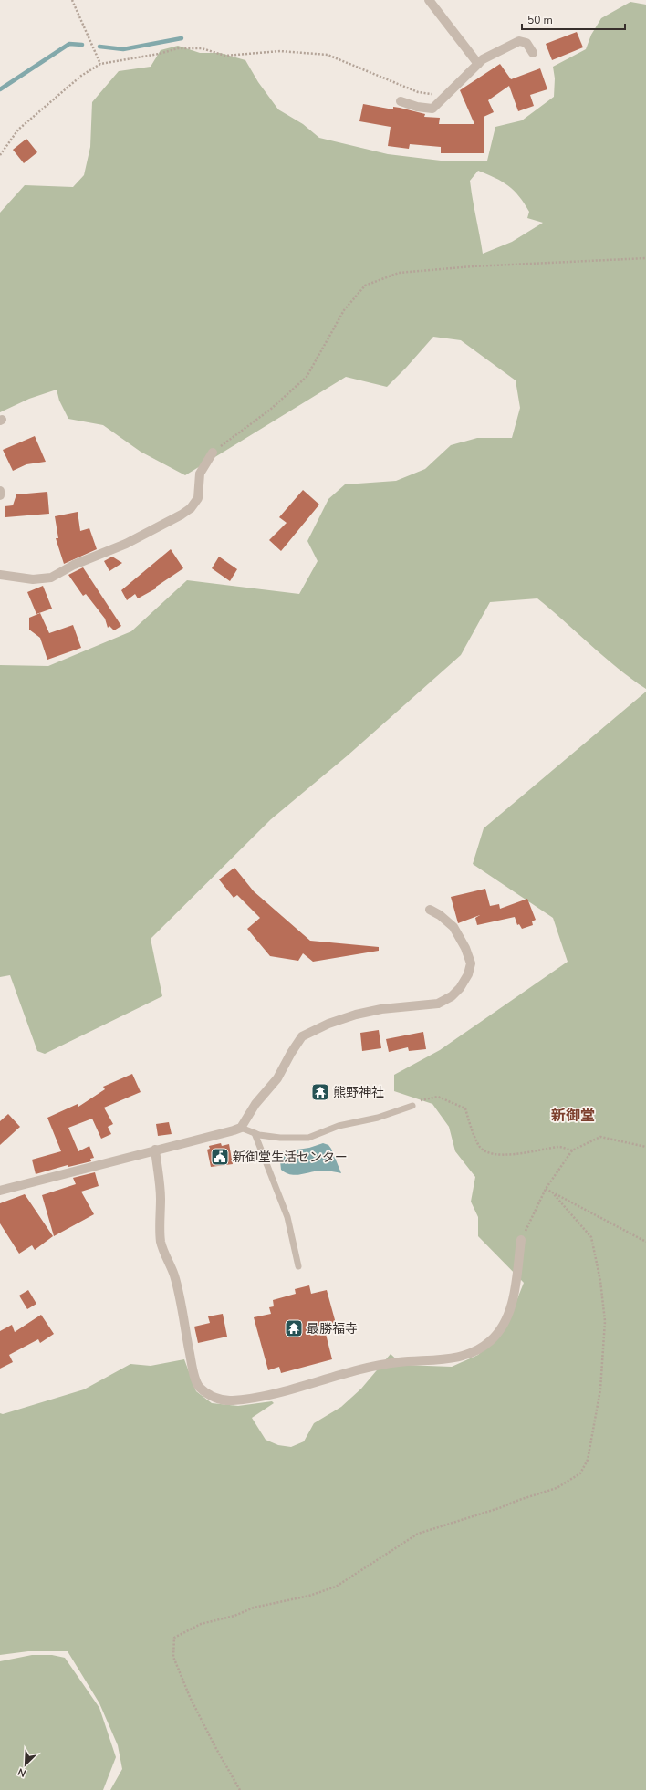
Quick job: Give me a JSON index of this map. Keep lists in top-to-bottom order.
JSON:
{
  "districts": ["新御堂"],
  "places": {
    "temple": ["熊野神社", "最勝福寺"],
    "public building": ["新御堂生活センター"]
  },
  "scale_bar": "50 m",
  "north": "bottom left"
}
